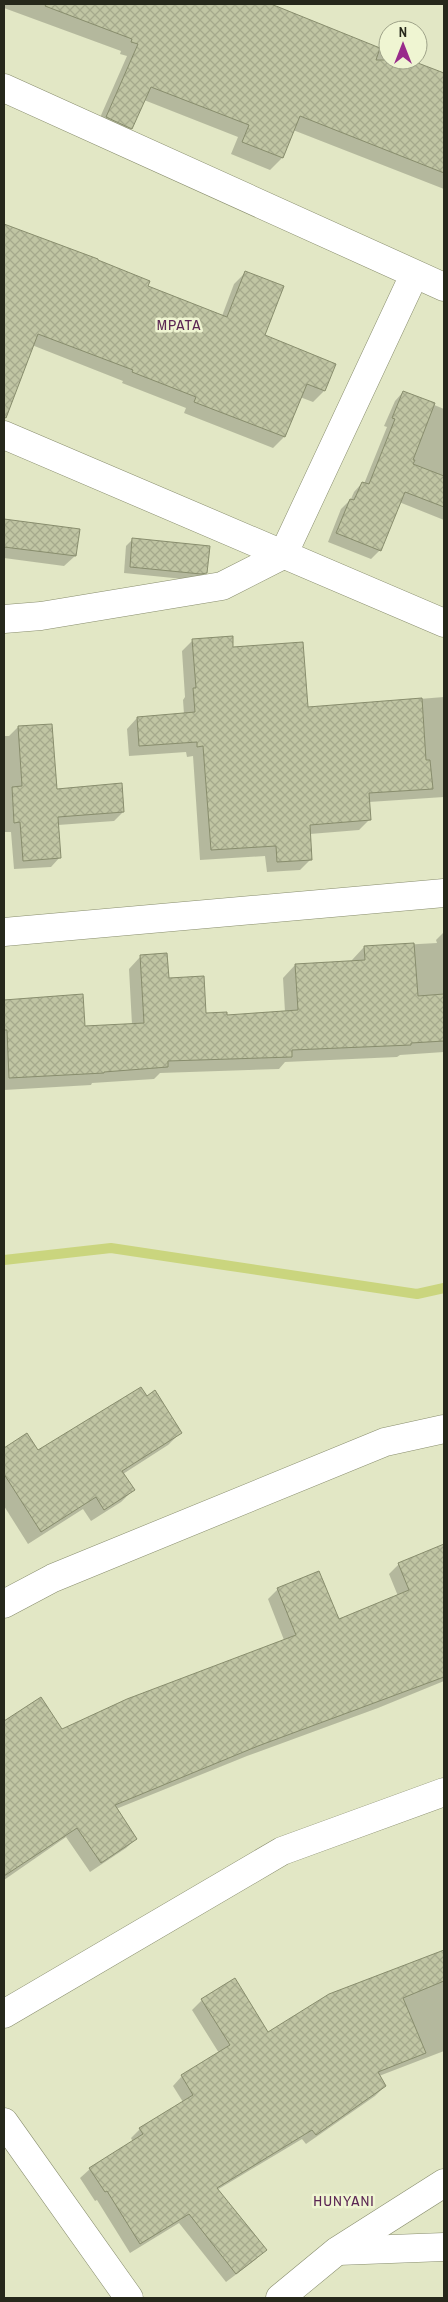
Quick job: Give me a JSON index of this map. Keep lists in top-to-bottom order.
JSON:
{
  "districts": ["MPATA", "HUNYANI"],
  "north": "top"
}
